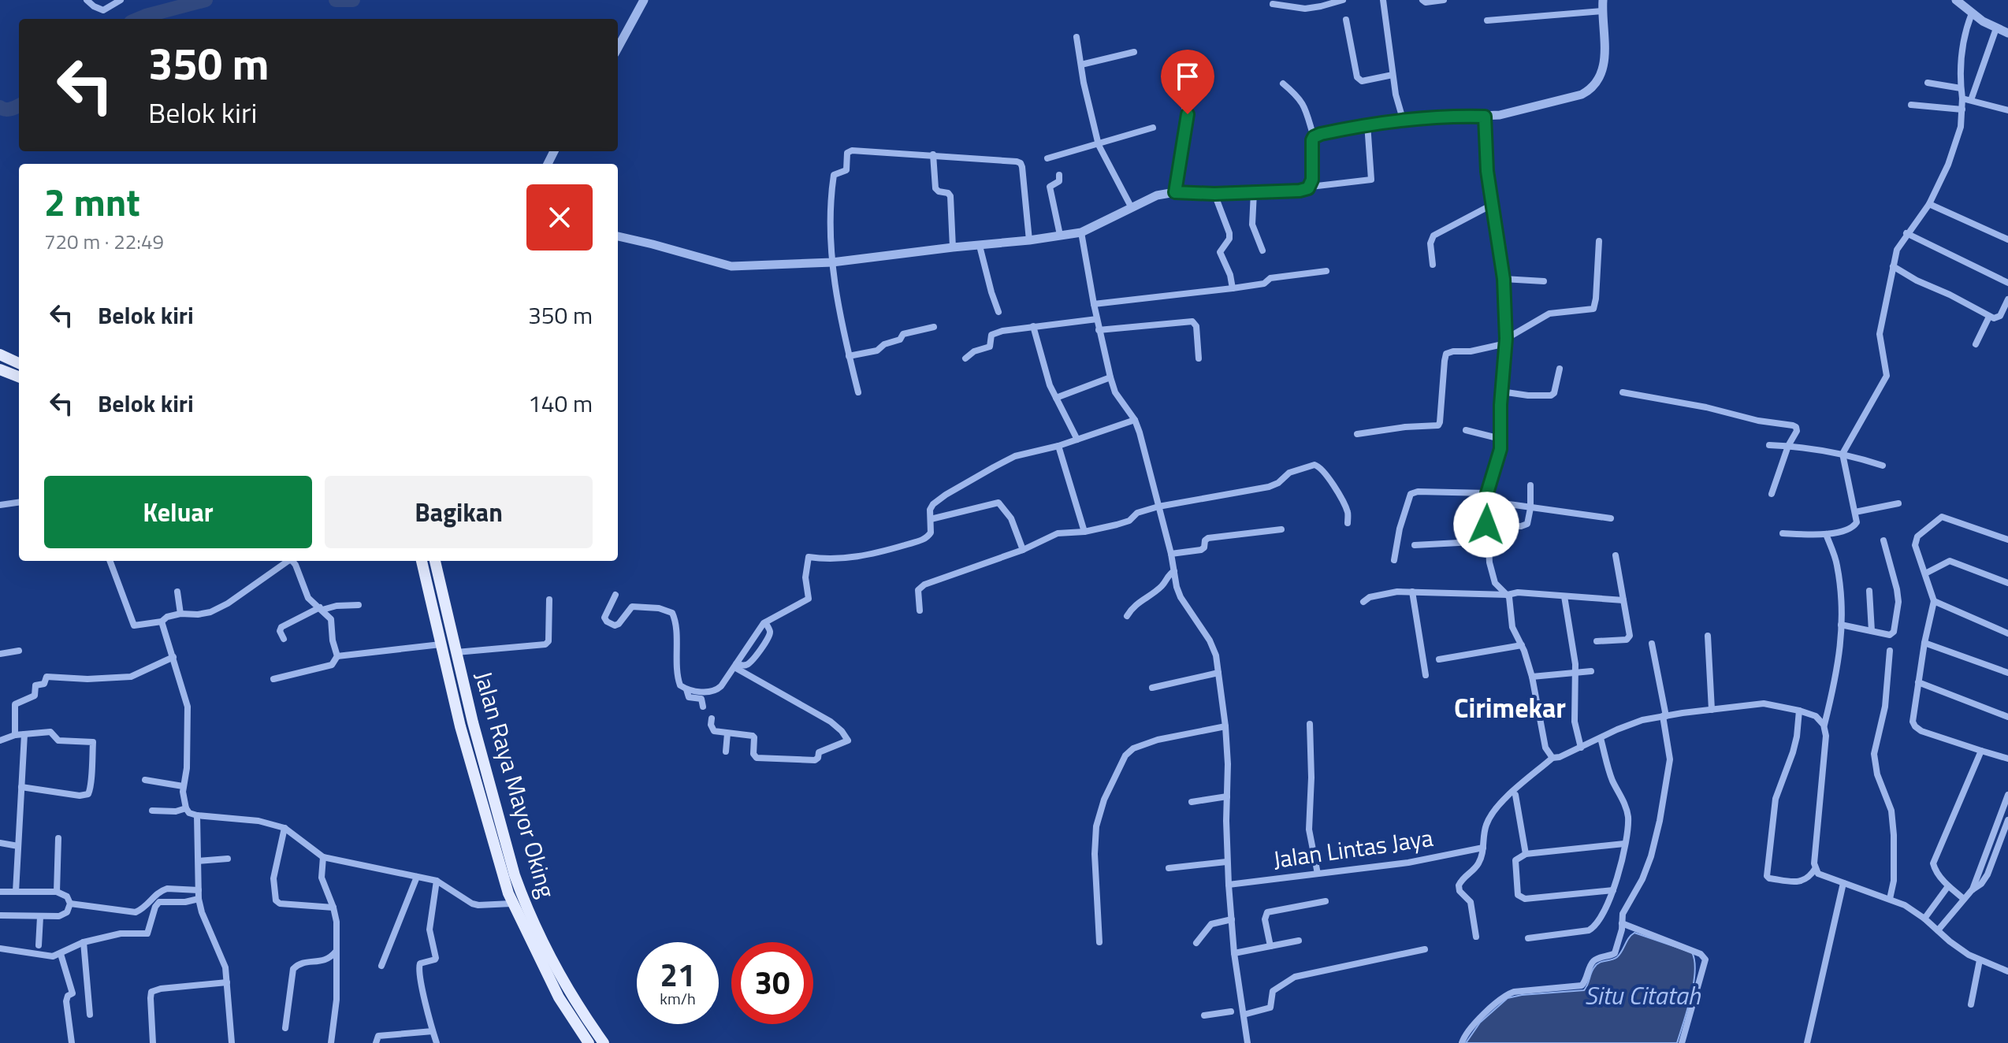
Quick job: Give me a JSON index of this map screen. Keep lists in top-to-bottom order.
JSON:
{
  "streets": {
    "main road": ["Jalan Raya Mayor Oking"],
    "street": ["Jalan Lintas Jaya"]
  },
  "districts": ["Cirimekar"],
  "water": ["Situ Citatah"],
  "page": {
    "turn": ["350 m", "Belok kiri"],
    "heading": ["2 mnt", "720 m · 22:49"],
    "list": [
      {
        "name": "Belok kiri",
        "value": "350 m"
      },
      {
        "name": "Belok kiri",
        "value": "140 m"
      }
    ],
    "buttons": ["Keluar", "Bagikan"],
    "speed": "21 km/h",
    "limit": "30"
  }
}
